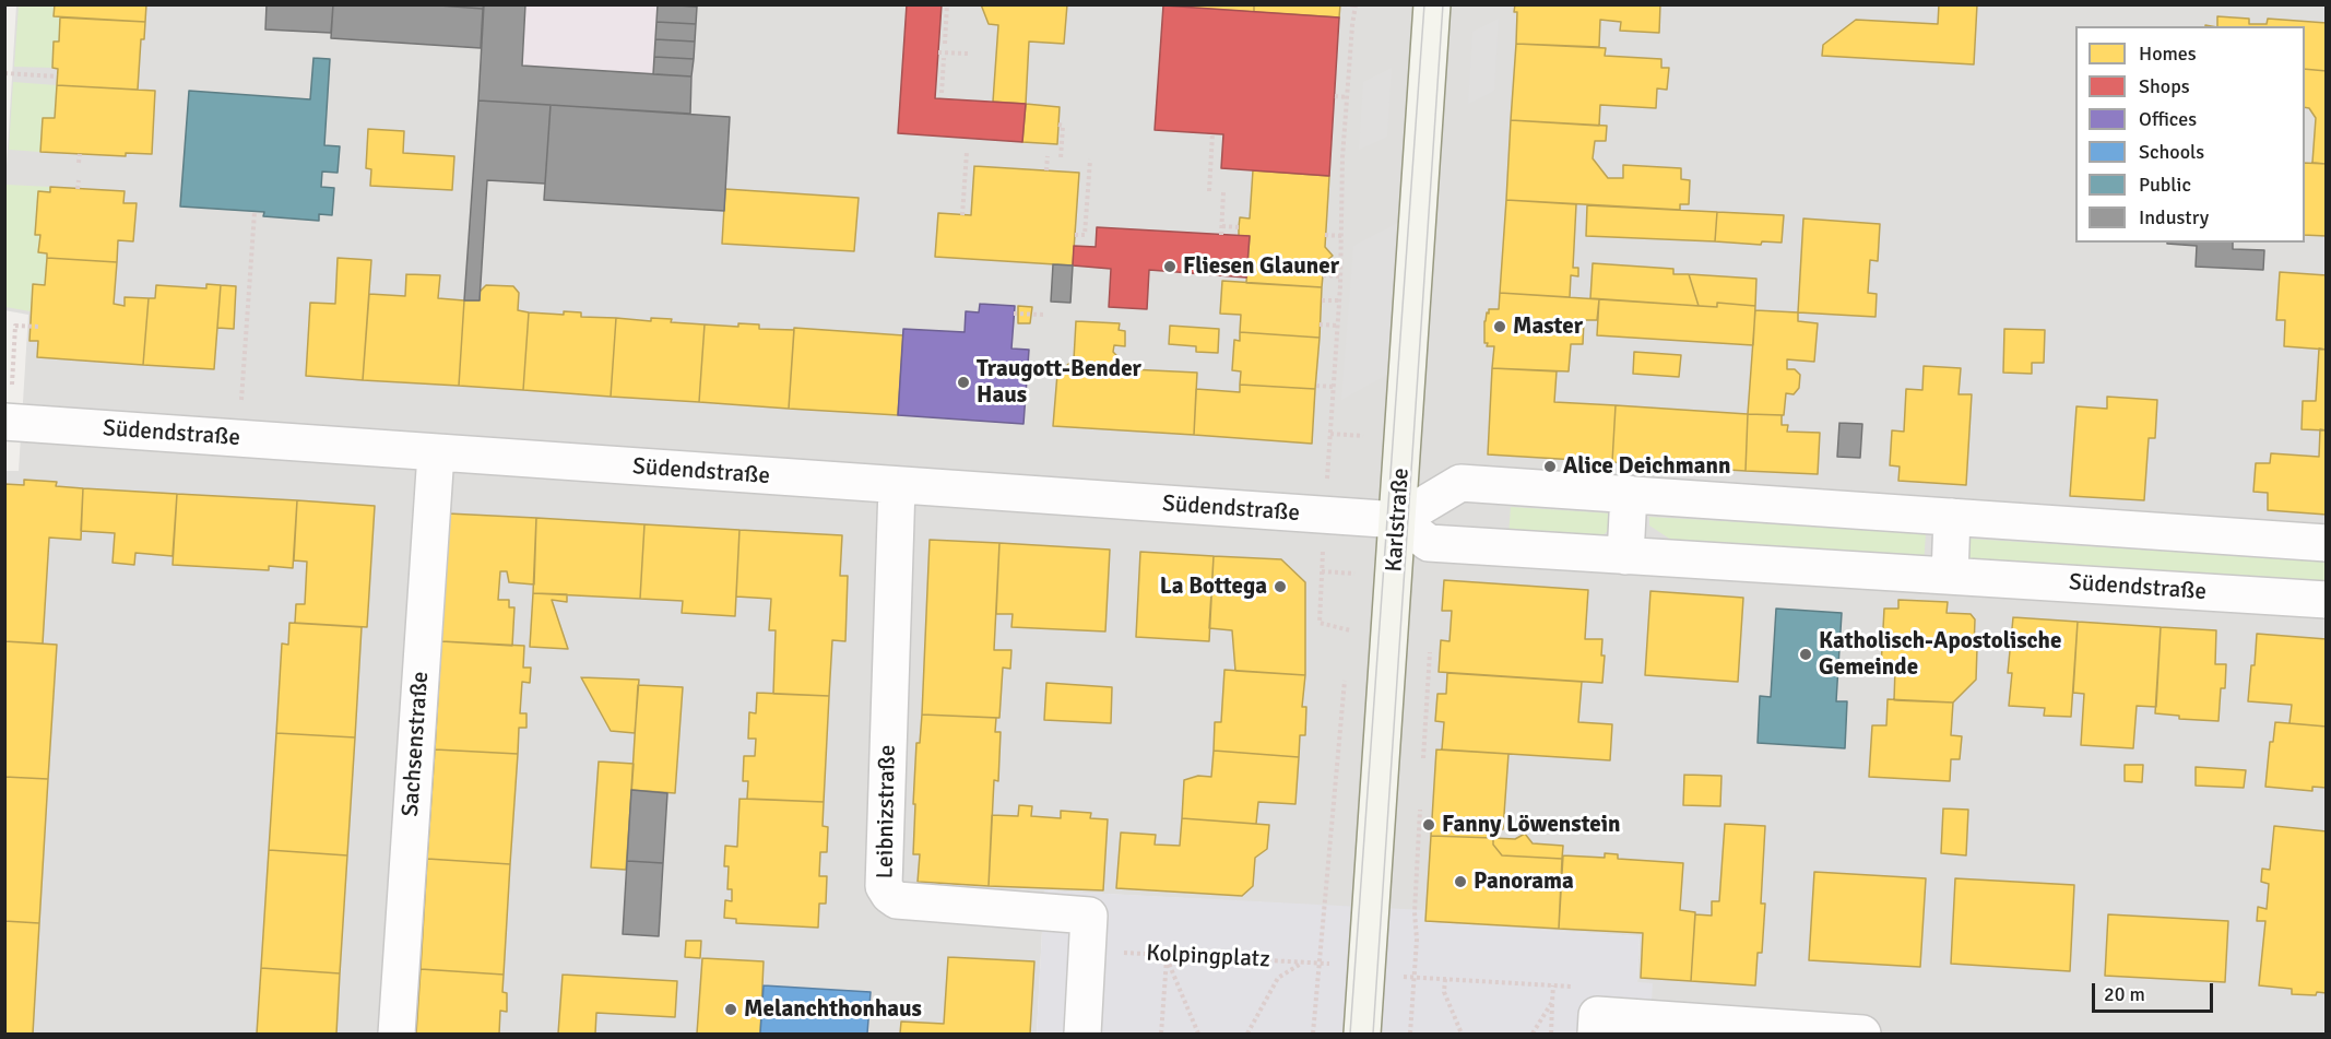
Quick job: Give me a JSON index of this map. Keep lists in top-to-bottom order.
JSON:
{
  "streets": {
    "main road": ["Karlstraße"],
    "street": ["Südendstraße", "Sachsenstraße", "Leibnizstraße"],
    "path": ["Kolpingplatz"]
  },
  "crossings": [
    ["Südendstraße", "Karlstraße"],
    ["Südendstraße", "Sachsenstraße"],
    ["Südendstraße", "Leibnizstraße"],
    ["Leibnizstraße", "Kolpingplatz"]
  ],
  "places": [
    "Fliesen Glauner",
    "Master",
    "Traugott-Bender Haus",
    "Alice Deichmann",
    "La Bottega",
    "Katholisch-Apostolische Gemeinde",
    "Fanny Löwenstein",
    "Panorama",
    "Melanchthonhaus"
  ],
  "legend": [
    "Homes",
    "Shops",
    "Offices",
    "Schools",
    "Public",
    "Industry"
  ],
  "scale_bar": "20 m"
}
